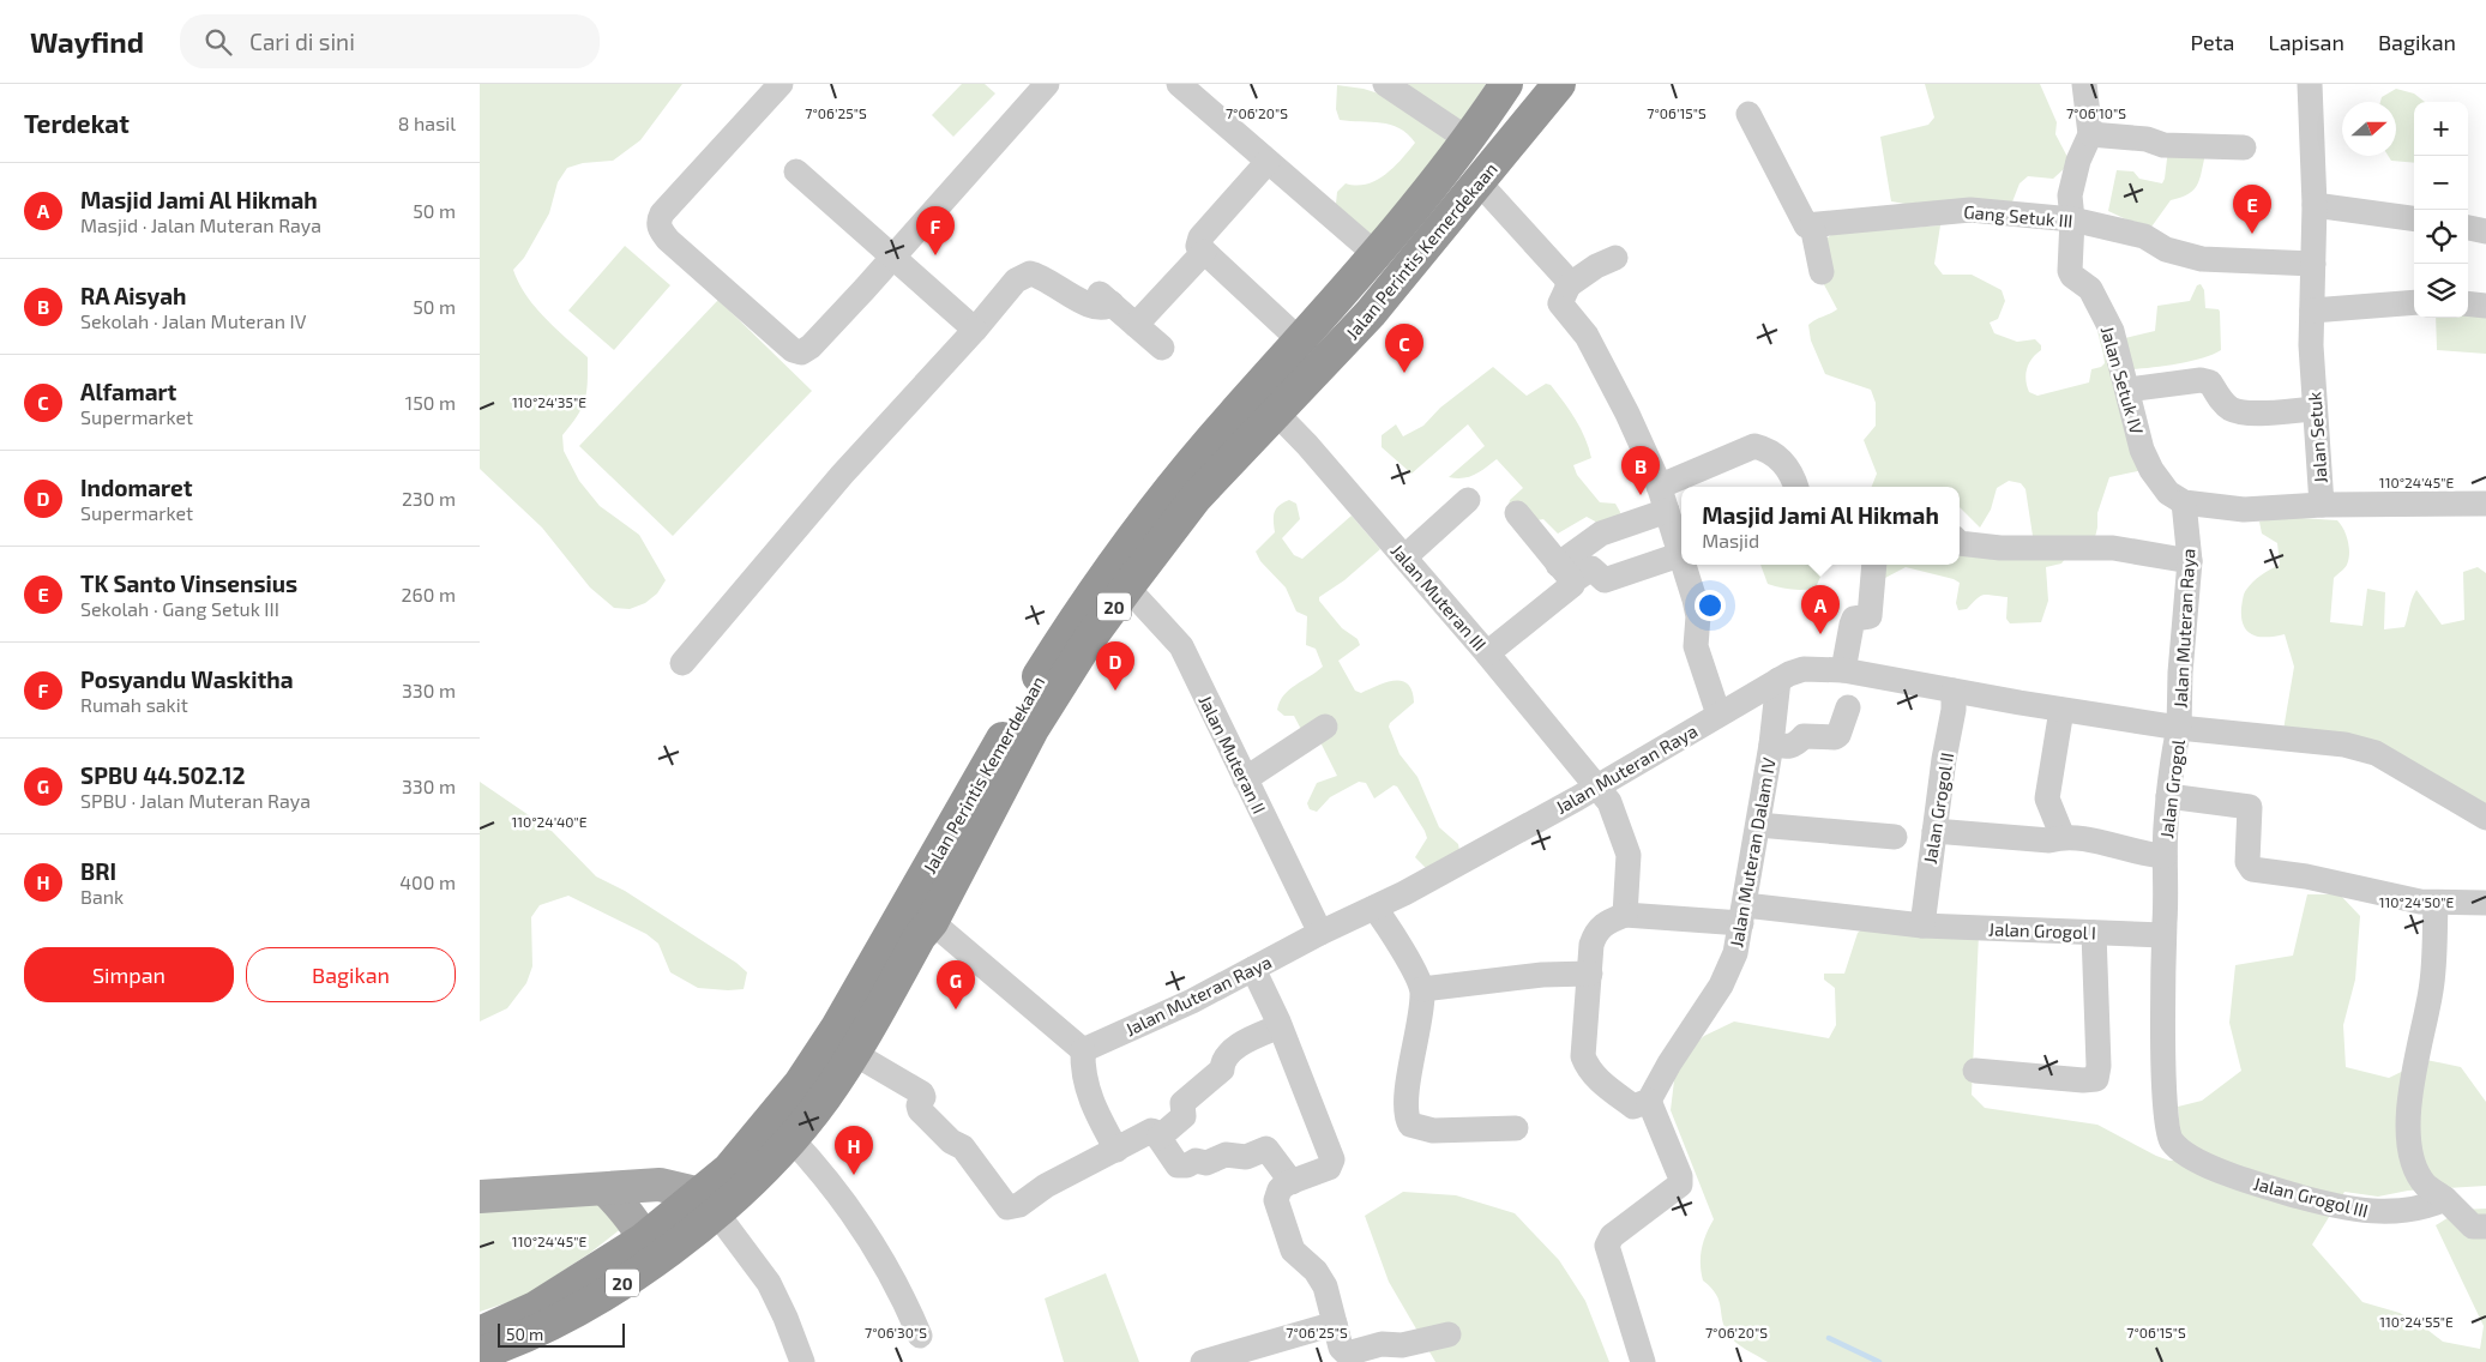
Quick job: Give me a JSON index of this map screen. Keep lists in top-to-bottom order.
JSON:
{
  "streets": {
    "highway": ["Jalan Perintis Kemerdekaan", "20"],
    "street": [
      "Gang Setuk III",
      "Jalan Setuk IV",
      "Jalan Setuk",
      "Jalan Muteran III",
      "Jalan Muteran Raya",
      "Jalan Muteran II",
      "Jalan Grogol",
      "Jalan Grogol II",
      "Jalan Muteran Dalam IV",
      "Jalan Grogol I",
      "Jalan Grogol III"
    ]
  },
  "crossings": [
    ["Gang Setuk III", "Jalan Setuk IV"],
    ["Gang Setuk III", "Jalan Setuk"],
    ["Jalan Perintis Kemerdekaan", "Jalan Muteran III"],
    ["Jalan Perintis Kemerdekaan", "20"],
    ["Jalan Perintis Kemerdekaan", "Jalan Muteran II"],
    ["Jalan Setuk IV", "Jalan Muteran Raya"],
    ["Jalan Muteran III", "Jalan Muteran Raya"],
    ["Jalan Muteran III", "Jalan Grogol I"],
    ["Jalan Muteran Raya", "Jalan Muteran II"],
    ["Jalan Muteran Raya", "Jalan Grogol"],
    ["Jalan Muteran Raya", "Jalan Grogol II"],
    ["Jalan Muteran Raya", "Jalan Muteran Dalam IV"],
    ["Jalan Grogol", "Jalan Grogol I"],
    ["Jalan Grogol", "Jalan Grogol III"],
    ["Jalan Grogol II", "Jalan Grogol I"],
    ["Jalan Muteran Dalam IV", "Jalan Grogol I"]
  ],
  "scale_bar": "50 m",
  "north": "right",
  "page": {
    "header": "Wayfind",
    "search": "Cari di sini",
    "nav": ["Peta", "Lapisan", "Bagikan"],
    "heading": ["Terdekat", "8 hasil"],
    "map_buttons": ["+", "−"],
    "list": [
      {
        "mark": "A",
        "name": "Masjid Jami Al Hikmah",
        "note": "Masjid · Jalan Muteran Raya",
        "value": "50 m"
      },
      {
        "mark": "B",
        "name": "RA Aisyah",
        "note": "Sekolah · Jalan Muteran IV",
        "value": "50 m"
      },
      {
        "mark": "C",
        "name": "Alfamart",
        "note": "Supermarket",
        "value": "150 m"
      },
      {
        "mark": "D",
        "name": "Indomaret",
        "note": "Supermarket",
        "value": "230 m"
      },
      {
        "mark": "E",
        "name": "TK Santo Vinsensius",
        "note": "Sekolah · Gang Setuk III",
        "value": "260 m"
      },
      {
        "mark": "F",
        "name": "Posyandu Waskitha",
        "note": "Rumah sakit",
        "value": "330 m"
      },
      {
        "mark": "G",
        "name": "SPBU 44.502.12",
        "note": "SPBU · Jalan Muteran Raya",
        "value": "330 m"
      },
      {
        "mark": "H",
        "name": "BRI",
        "note": "Bank",
        "value": "400 m"
      }
    ],
    "pins": [
      "E",
      "F",
      "C",
      "B",
      "A",
      "D",
      "G",
      "H"
    ],
    "popup": ["Masjid Jami Al Hikmah", "Masjid"],
    "buttons": ["Simpan", "Bagikan"],
    "scale": "50 m"
  },
  "coordinates": [
    "7°06'25\"S",
    "7°06'15\"S",
    "7°06'20\"S",
    "7°06'10\"S",
    "110°24'35\"E",
    "110°24'45\"E",
    "110°24'40\"E",
    "110°24'50\"E",
    "110°24'55\"E",
    "7°06'30\"S"
  ]
}
